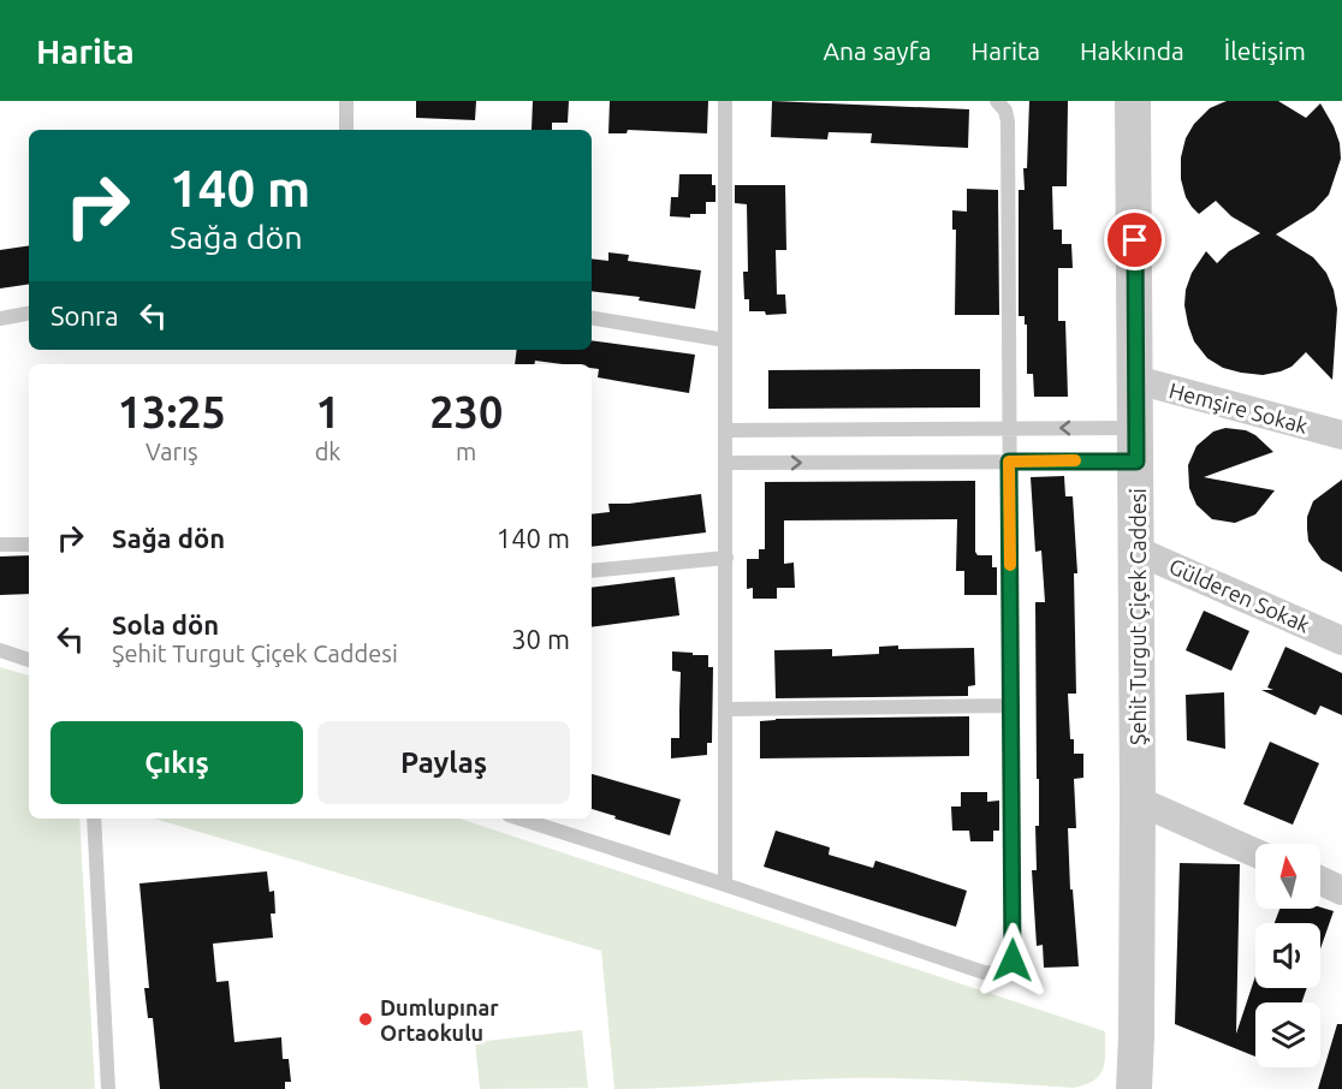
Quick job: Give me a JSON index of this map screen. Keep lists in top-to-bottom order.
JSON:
{
  "streets": {
    "street": ["Hemşire Sokak", "Gülderen Sokak", "Şehit Turgut Çiçek Caddesi"]
  },
  "crossings": [
    ["Hemşire Sokak", "Şehit Turgut Çiçek Caddesi"],
    ["Gülderen Sokak", "Şehit Turgut Çiçek Caddesi"]
  ],
  "places": ["Dumlupınar Ortaokulu"],
  "north": "top",
  "page": {
    "header": "Harita",
    "nav": [
      "Ana sayfa",
      "Harita",
      "Hakkında",
      "İletişim"
    ],
    "turn": ["140 m", "Sağa dön"],
    "then": "Sonra",
    "eta": [
      "13:25",
      "Varış",
      "1",
      "dk",
      "230",
      "m"
    ],
    "list": [
      {
        "name": "Sağa dön",
        "value": "140 m"
      },
      {
        "name": "Sola dön",
        "note": "Şehit Turgut Çiçek Caddesi",
        "value": "30 m"
      }
    ],
    "buttons": ["Çıkış", "Paylaş"]
  }
}
